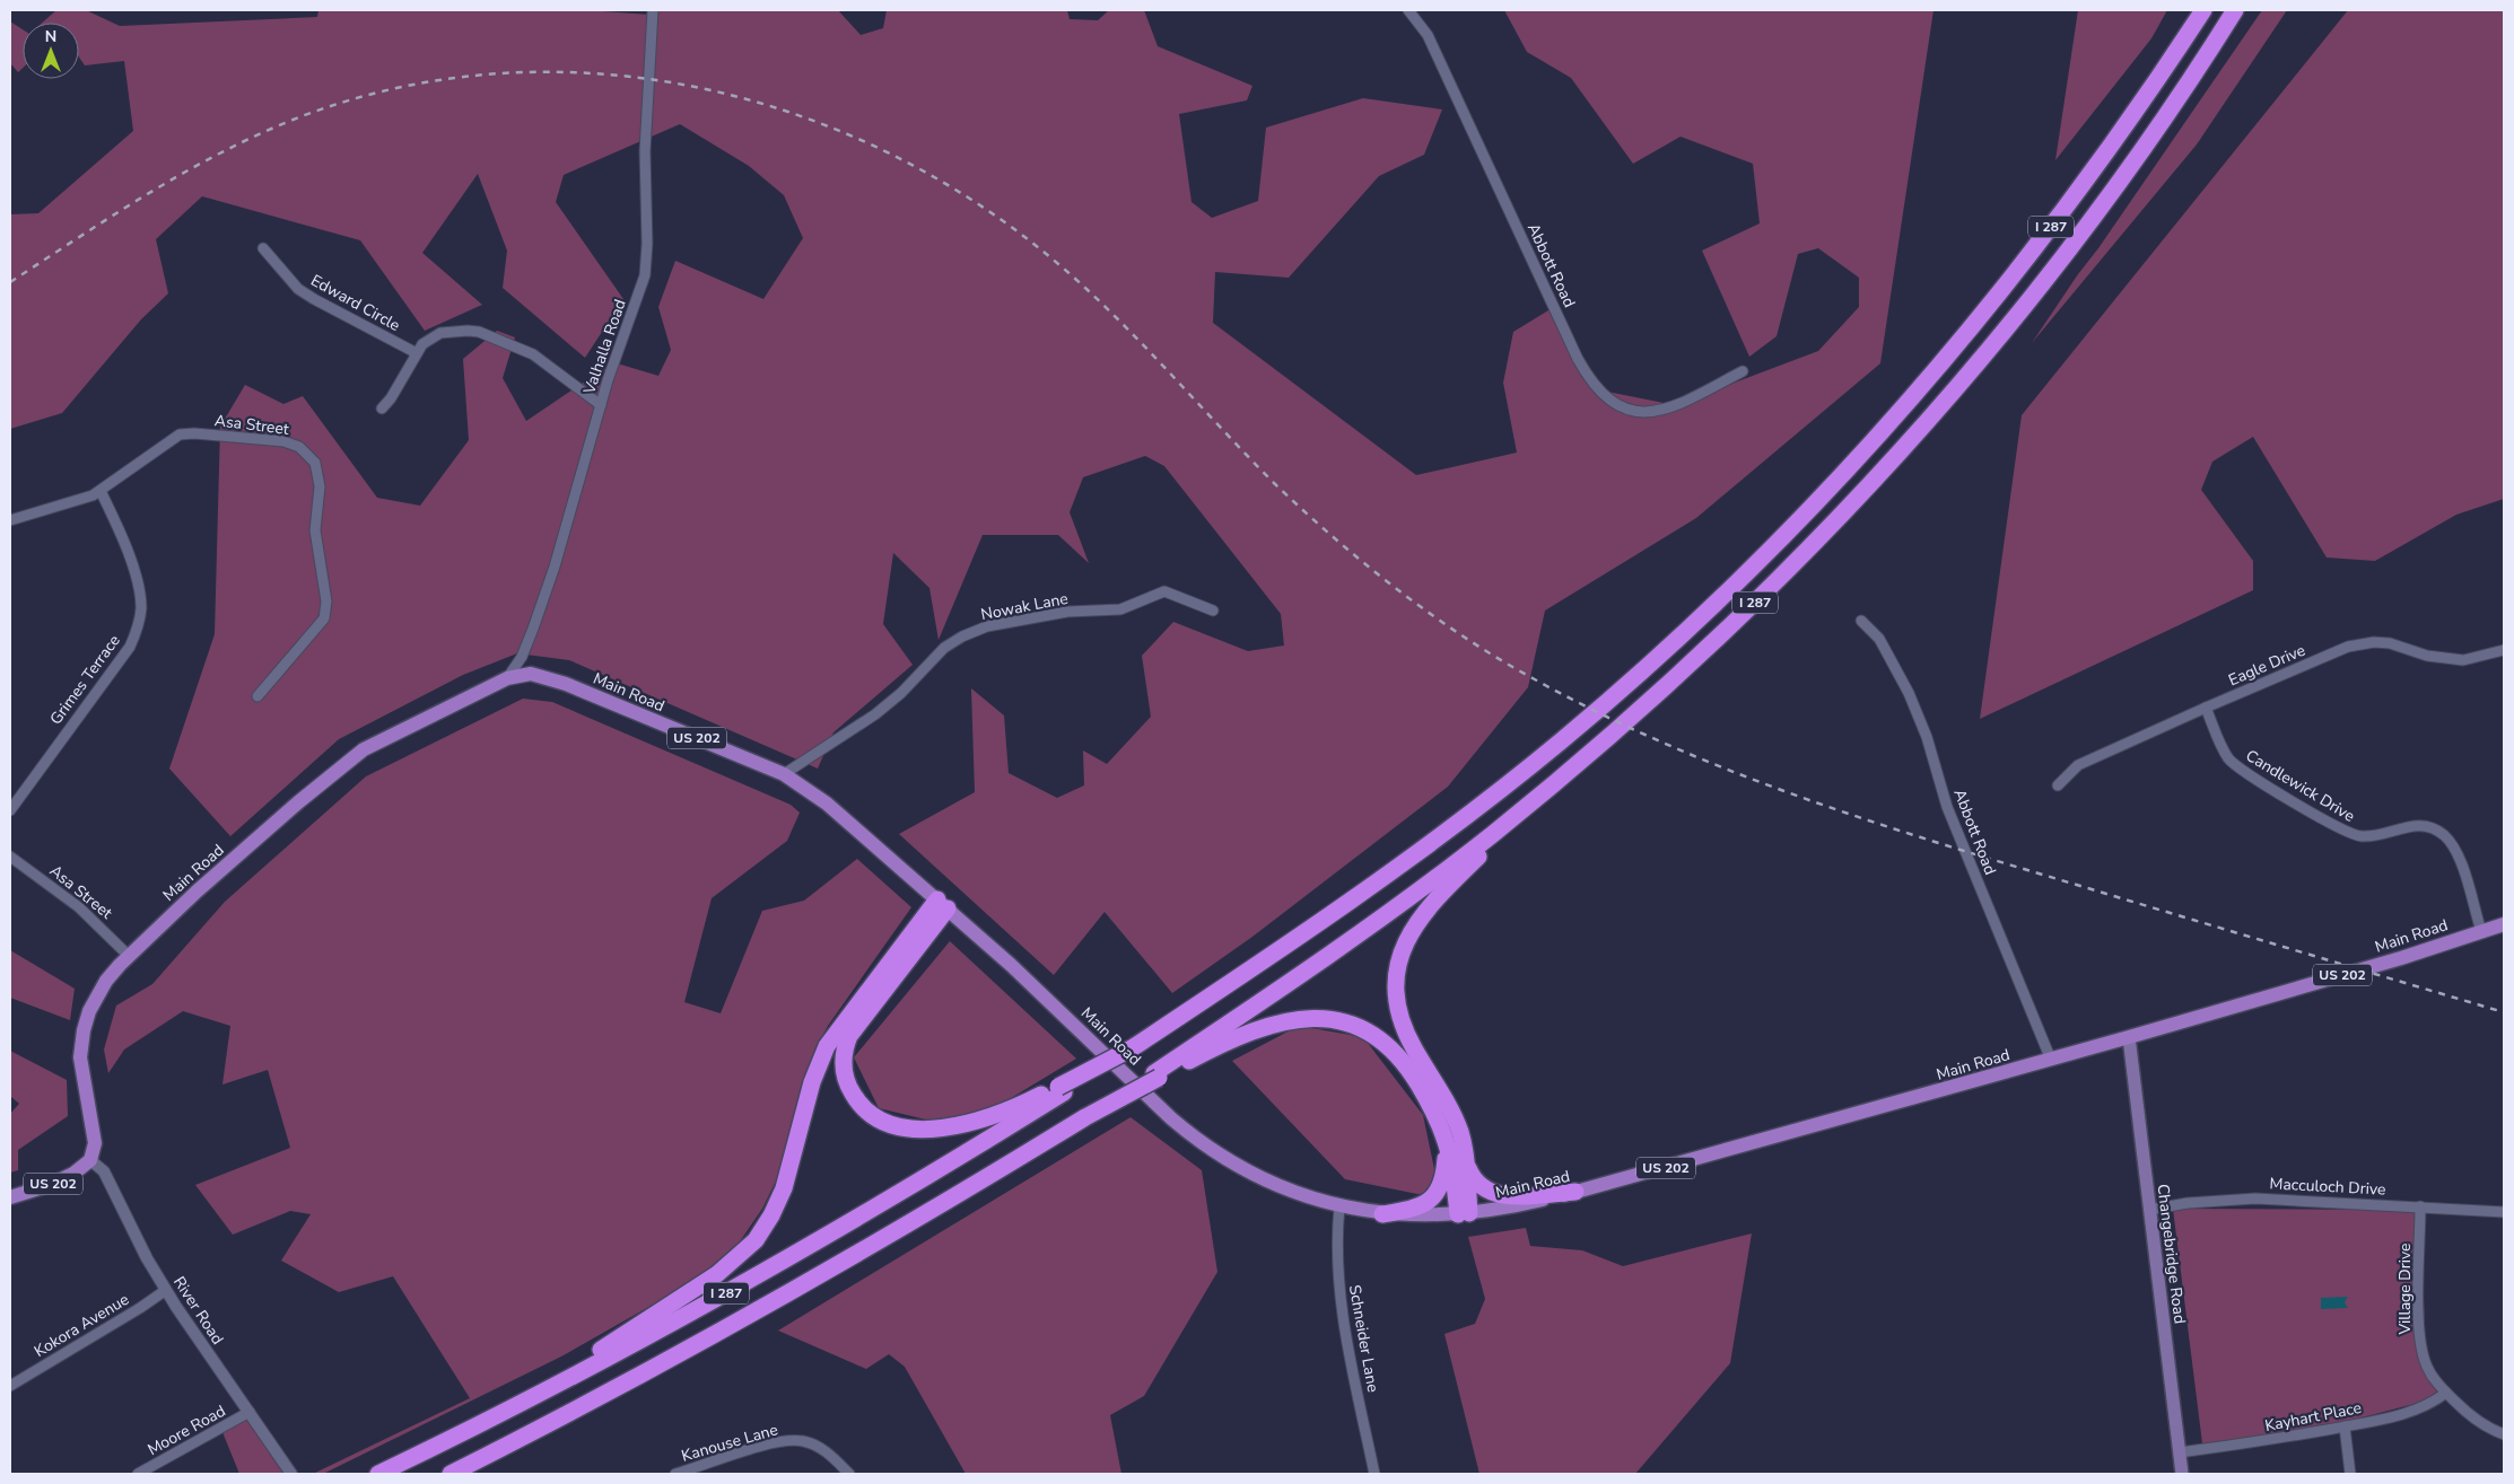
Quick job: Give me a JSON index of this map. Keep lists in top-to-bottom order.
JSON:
{
  "streets": {
    "highway": ["I 287"],
    "main road": ["Main Road", "US 202", "Changebridge Road"],
    "street": [
      "Abbott Road",
      "Edward Circle",
      "Valhalla Road",
      "Asa Street",
      "Nowak Lane",
      "Eagle Drive",
      "Grimes Terrace",
      "Candlewick Drive",
      "Macculoch Drive",
      "Village Drive",
      "River Road",
      "Kokora Avenue",
      "Schneider Lane",
      "Kayhart Place",
      "Moore Road",
      "Kanouse Lane"
    ]
  },
  "crossings": [
    ["Abbott Road", "Main Road"],
    ["Valhalla Road", "Main Road"],
    ["Asa Street", "Grimes Terrace"],
    ["Asa Street", "Main Road"],
    ["Nowak Lane", "Main Road"],
    ["Eagle Drive", "Candlewick Drive"],
    ["Main Road", "US 202"],
    ["Main Road", "Candlewick Drive"],
    ["Main Road", "Changebridge Road"],
    ["Main Road", "River Road"],
    ["Main Road", "Schneider Lane"],
    ["US 202", "River Road"],
    ["Macculoch Drive", "Changebridge Road"],
    ["Macculoch Drive", "Village Drive"],
    ["Changebridge Road", "Kayhart Place"],
    ["Village Drive", "Kayhart Place"],
    ["River Road", "Kokora Avenue"],
    ["River Road", "Moore Road"]
  ],
  "north": "top"
}
